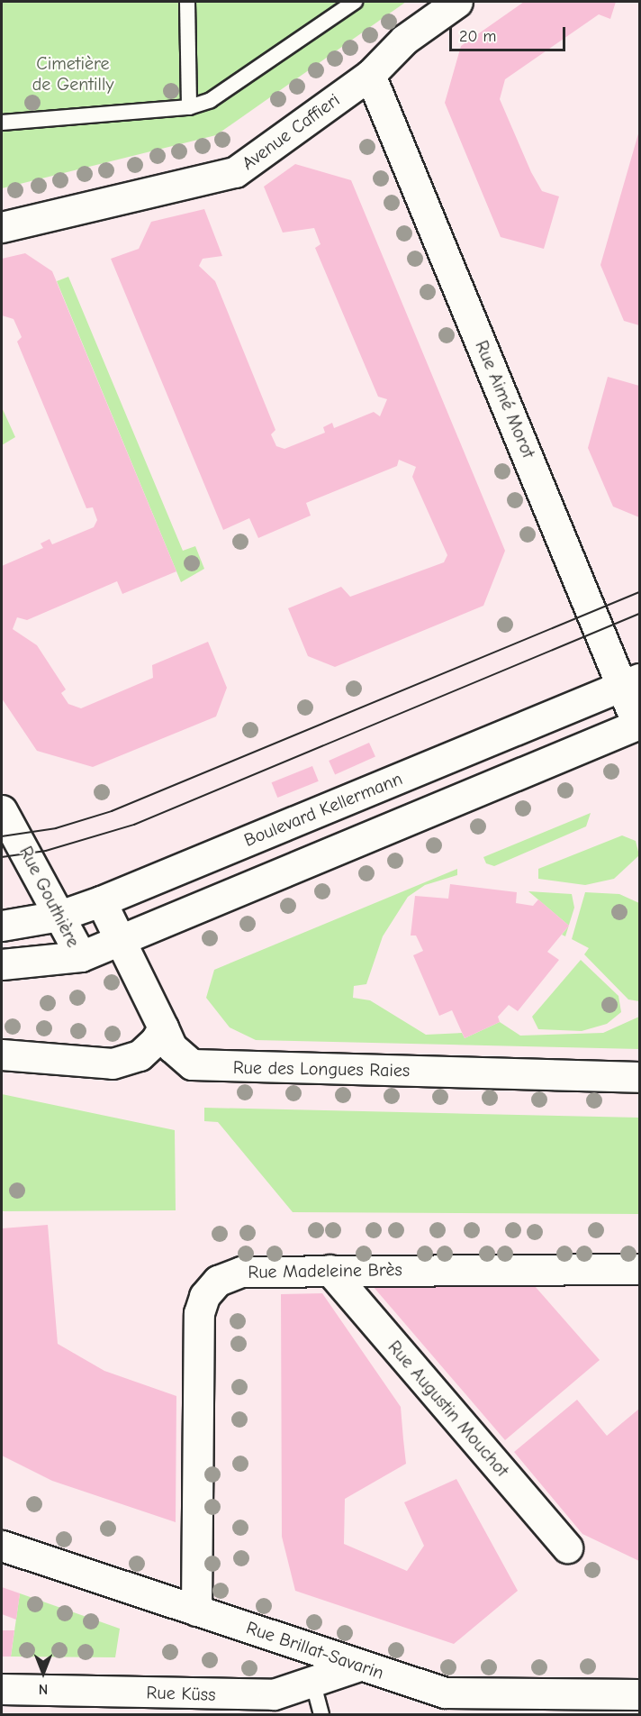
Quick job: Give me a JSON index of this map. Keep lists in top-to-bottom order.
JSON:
{
  "streets": {
    "street": [
      "Avenue Caffieri",
      "Rue Aimé Morot",
      "Boulevard Kellermann",
      "Rue Gouthière",
      "Rue des Longues Raies",
      "Rue Madeleine Brès",
      "Rue Augustin Mouchot",
      "Rue Brillat-Savarin",
      "Rue Küss"
    ]
  },
  "crossings": [
    ["Avenue Caffieri", "Rue Aimé Morot"],
    ["Rue Aimé Morot", "Boulevard Kellermann"],
    ["Boulevard Kellermann", "Rue Gouthière"],
    ["Boulevard Kellermann", "Rue des Longues Raies"],
    ["Rue Madeleine Brès", "Rue Augustin Mouchot"],
    ["Rue Madeleine Brès", "Rue Brillat-Savarin"],
    ["Rue Brillat-Savarin", "Rue Küss"]
  ],
  "parks": ["Cimetière de Gentilly"],
  "scale_bar": "20 m",
  "north": "bottom"
}
